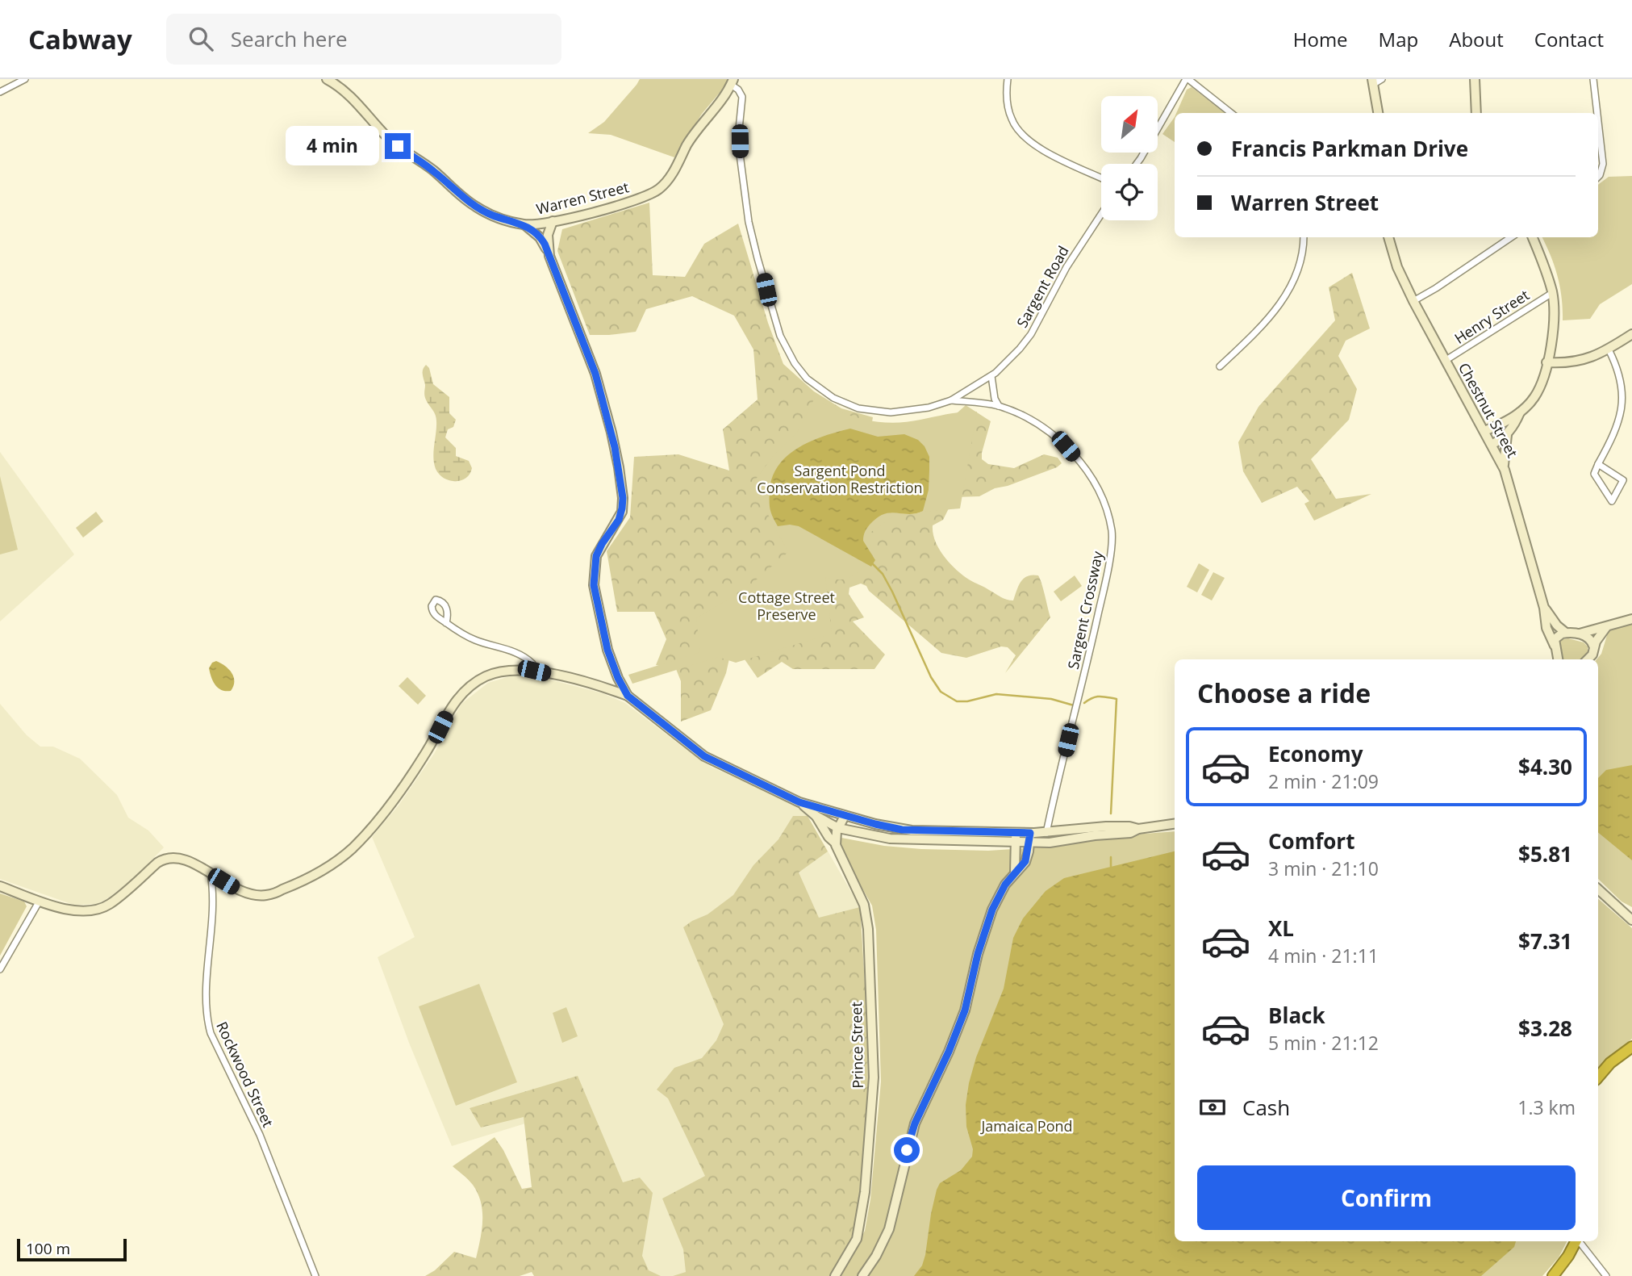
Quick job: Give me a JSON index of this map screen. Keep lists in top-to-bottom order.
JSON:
{
  "streets": {
    "main road": ["Warren Street", "Chestnut Street", "Prince Street"],
    "street": [
      "Sargent Road",
      "Henry Street",
      "Sargent Crossway",
      "Rockwood Street"
    ]
  },
  "crossings": [
    ["Warren Street", "Sargent Road"],
    ["Sargent Road", "Sargent Crossway"],
    ["Henry Street", "Chestnut Street"]
  ],
  "parks": ["Sargent Pond Conservation Restriction", "Cottage Street Preserve", "Jamaica Pond"],
  "scale_bar": "100 m",
  "north": "top right",
  "page": {
    "header": "Cabway",
    "search": "Search here",
    "nav": [
      "Home",
      "Map",
      "About",
      "Contact"
    ],
    "banner": ["Francis Parkman Drive", "Warren Street"],
    "bubble": "4 min",
    "heading": "Choose a ride",
    "list": [
      {
        "name": "Economy",
        "note": "2 min · 21:09",
        "value": "$4.30"
      },
      {
        "name": "Comfort",
        "note": "3 min · 21:10",
        "value": "$5.81"
      },
      {
        "name": "XL",
        "note": "4 min · 21:11",
        "value": "$7.31"
      },
      {
        "name": "Black",
        "note": "5 min · 21:12",
        "value": "$3.28"
      }
    ],
    "pay": ["Cash", "1.3 km"],
    "buttons": "Confirm",
    "scale": "100 m"
  }
}
